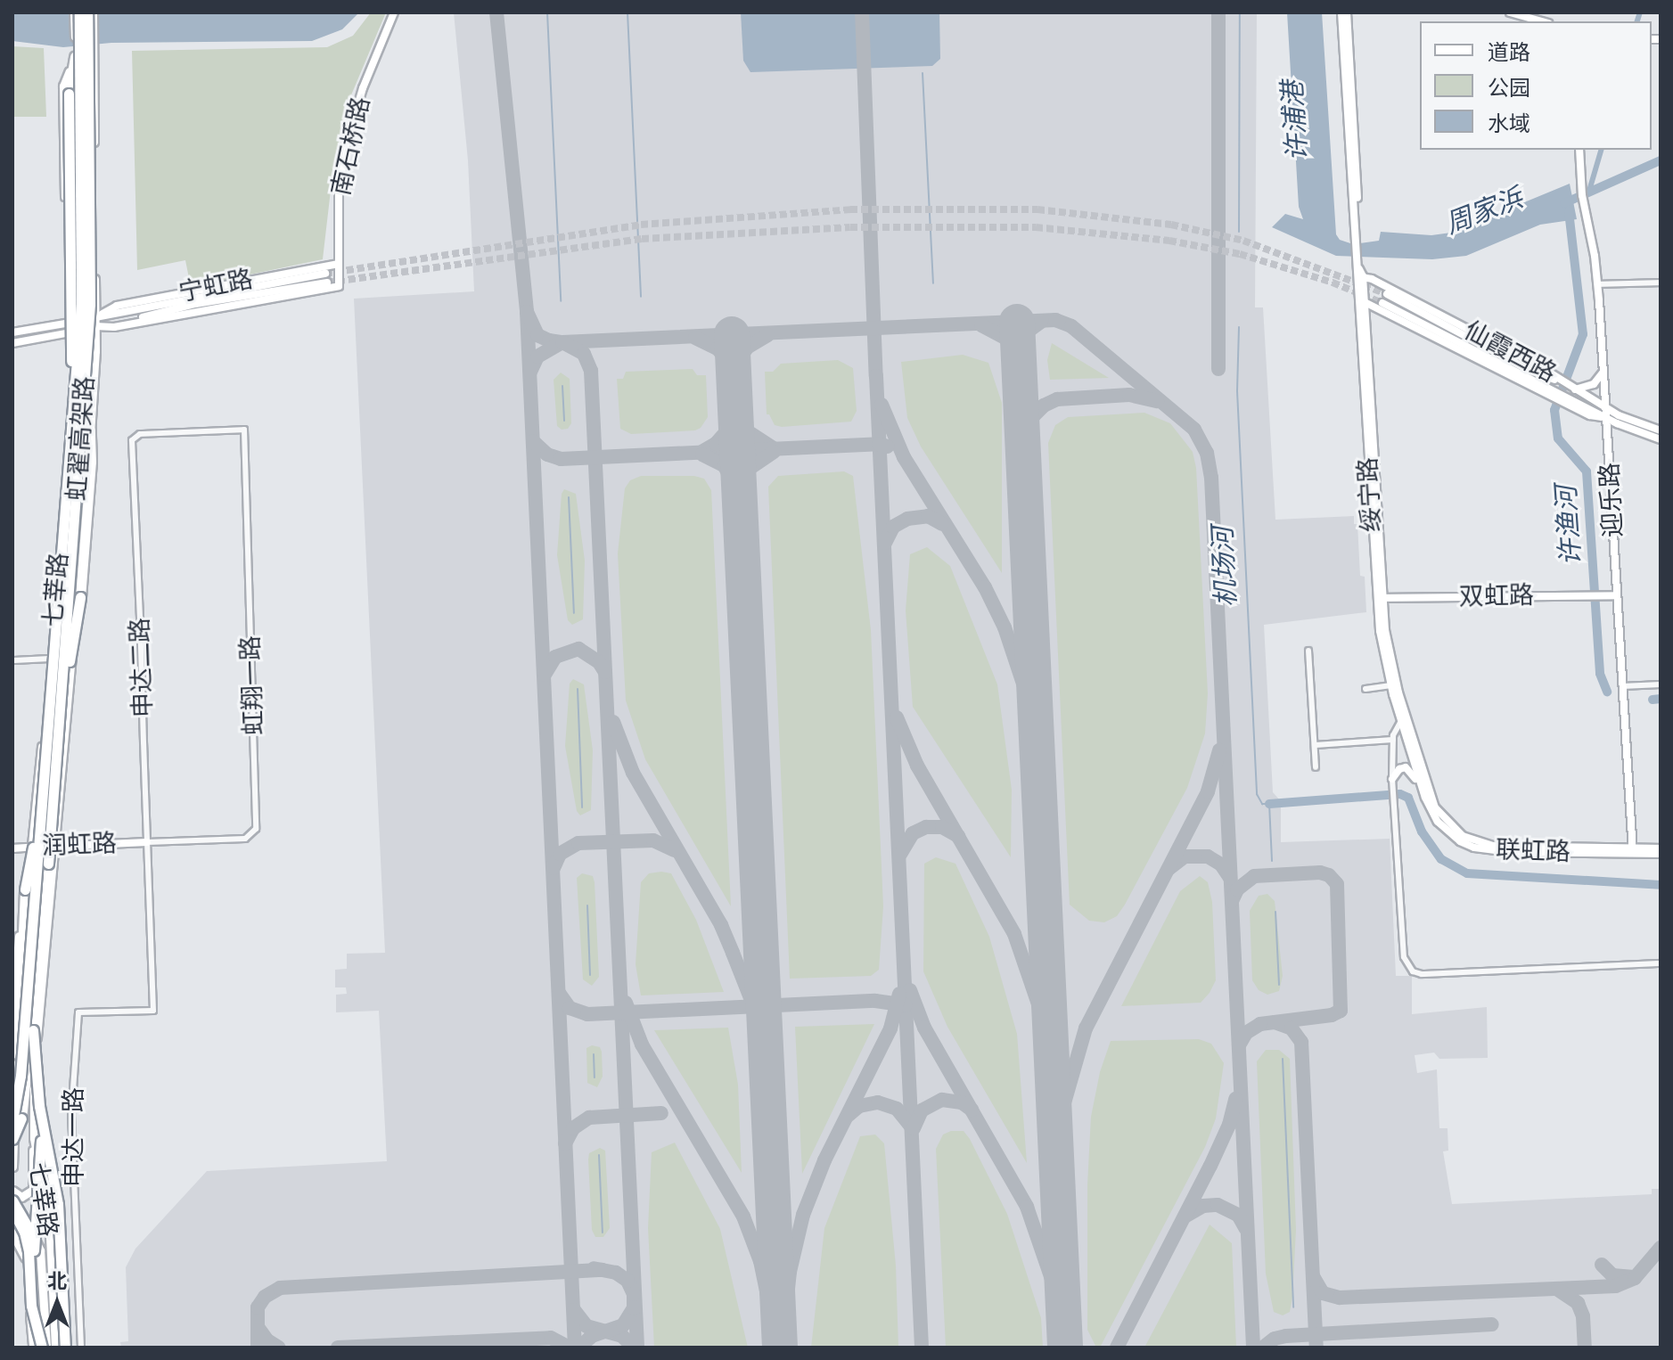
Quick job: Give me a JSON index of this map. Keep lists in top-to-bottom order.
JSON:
{
  "streets": {
    "highway": ["虹翟高架路"],
    "main road": [
      "南石桥路",
      "宁虹路",
      "仙霞西路",
      "绥宁路",
      "迎乐路",
      "七莘路",
      "双虹路",
      "润虹路",
      "联虹路"
    ],
    "street": ["申达二路", "虹翔一路", "申达一路"]
  },
  "crossings": [
    ["南石桥路", "宁虹路"],
    ["宁虹路", "七莘路"],
    ["仙霞西路", "绥宁路"],
    ["仙霞西路", "迎乐路"],
    ["虹翟高架路", "七莘路"],
    ["绥宁路", "双虹路"],
    ["绥宁路", "联虹路"],
    ["迎乐路", "双虹路"],
    ["迎乐路", "联虹路"],
    ["七莘路", "润虹路"],
    ["申达二路", "虹翔一路"],
    ["申达二路", "润虹路"],
    ["申达二路", "申达一路"],
    ["虹翔一路", "润虹路"]
  ],
  "water": [
    "许浦港",
    "周家浜",
    "许渔河",
    "机场河"
  ],
  "legend": ["道路", "公园", "水域"],
  "north": "top"
}
